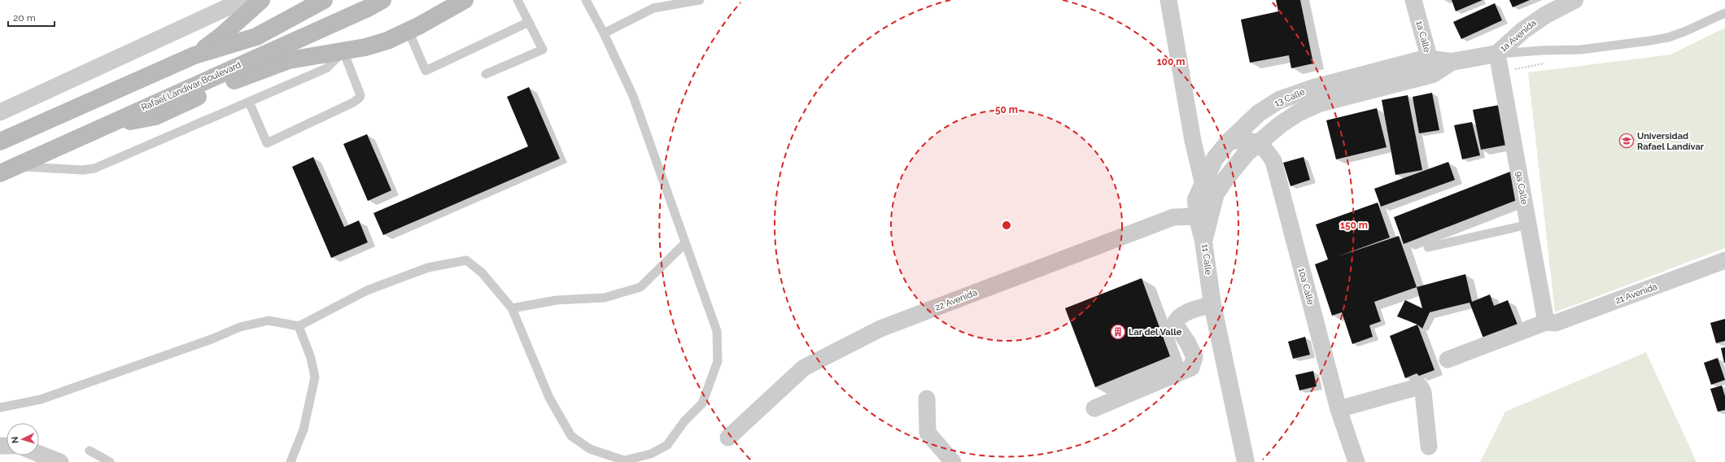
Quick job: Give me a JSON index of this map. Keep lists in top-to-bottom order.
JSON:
{
  "streets": {
    "main road": ["Rafael Landivar Boulevard"],
    "street": [
      "1a Avenida",
      "1a Calle",
      "13 Calle",
      "9a Calle",
      "11 Calle",
      "10a Calle",
      "21 Avenida",
      "22 Avenida"
    ]
  },
  "crossings": [
    ["1a Avenida", "13 Calle"],
    ["1a Avenida", "9a Calle"],
    ["1a Calle", "13 Calle"],
    ["13 Calle", "9a Calle"],
    ["13 Calle", "11 Calle"],
    ["13 Calle", "10a Calle"],
    ["13 Calle", "22 Avenida"],
    ["9a Calle", "21 Avenida"],
    ["11 Calle", "22 Avenida"]
  ],
  "places": {
    "school or university": ["Universidad Rafael Landívar"],
    "building": ["Lar del Valle"]
  },
  "scale_bar": "20 m",
  "north": "left",
  "rings": ["100 m", "50 m", "150 m"]
}
